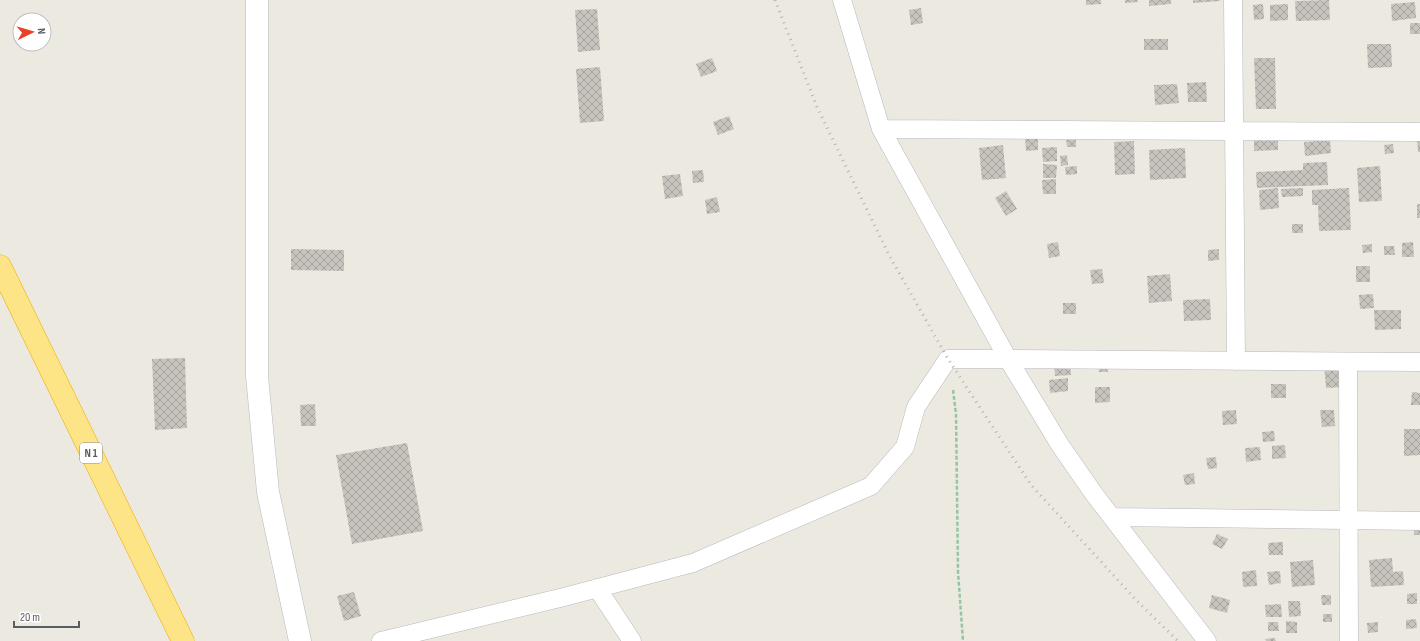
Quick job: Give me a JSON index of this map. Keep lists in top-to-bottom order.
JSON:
{
  "streets": {
    "highway": ["N 1"]
  },
  "scale_bar": "20 m",
  "north": "right"
}
